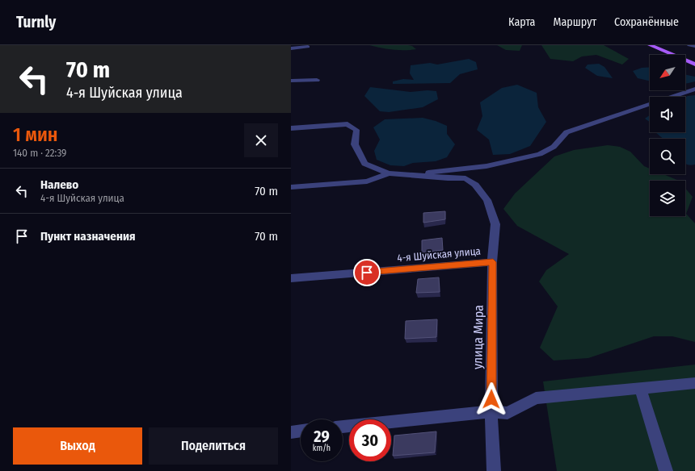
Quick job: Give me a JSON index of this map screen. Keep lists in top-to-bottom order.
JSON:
{
  "streets": {
    "street": ["4-я Шуйская улица", "улица Мира"]
  },
  "crossings": [
    ["4-я Шуйская улица", "улица Мира"]
  ],
  "north": "bottom left",
  "page": {
    "header": "Turnly",
    "nav": ["Карта", "Маршрут", "Сохранённые"],
    "turn": ["70 m", "4-я Шуйская улица"],
    "heading": ["1 мин", "140 m · 22:39"],
    "list": [
      {
        "name": "Налево",
        "note": "4-я Шуйская улица",
        "value": "70 m"
      },
      {
        "name": "Пункт назначения",
        "value": "70 m"
      }
    ],
    "speed": "29 km/h",
    "limit": "30",
    "buttons": ["Выход", "Поделиться"]
  }
}
